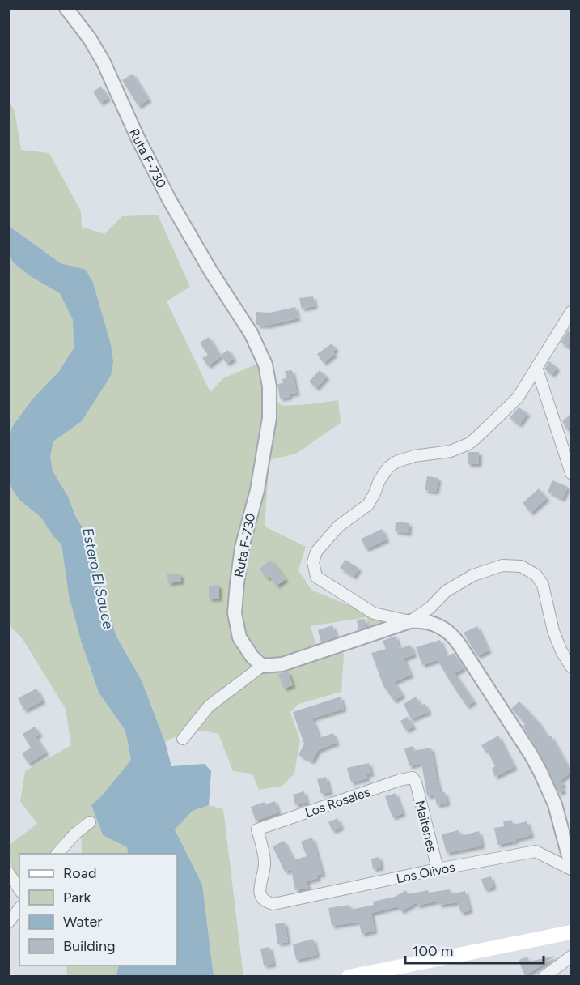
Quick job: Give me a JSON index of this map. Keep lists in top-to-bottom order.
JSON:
{
  "streets": {
    "street": [
      "Ruta F-730",
      "Los Rosales",
      "Maitenes",
      "Los Olivos"
    ]
  },
  "crossings": [
    ["Los Rosales", "Maitenes"],
    ["Los Rosales", "Los Olivos"],
    ["Maitenes", "Los Olivos"]
  ],
  "water": ["Estero El Sauce"],
  "legend": [
    "Road",
    "Park",
    "Water",
    "Building"
  ],
  "scale_bar": "100 m"
}
